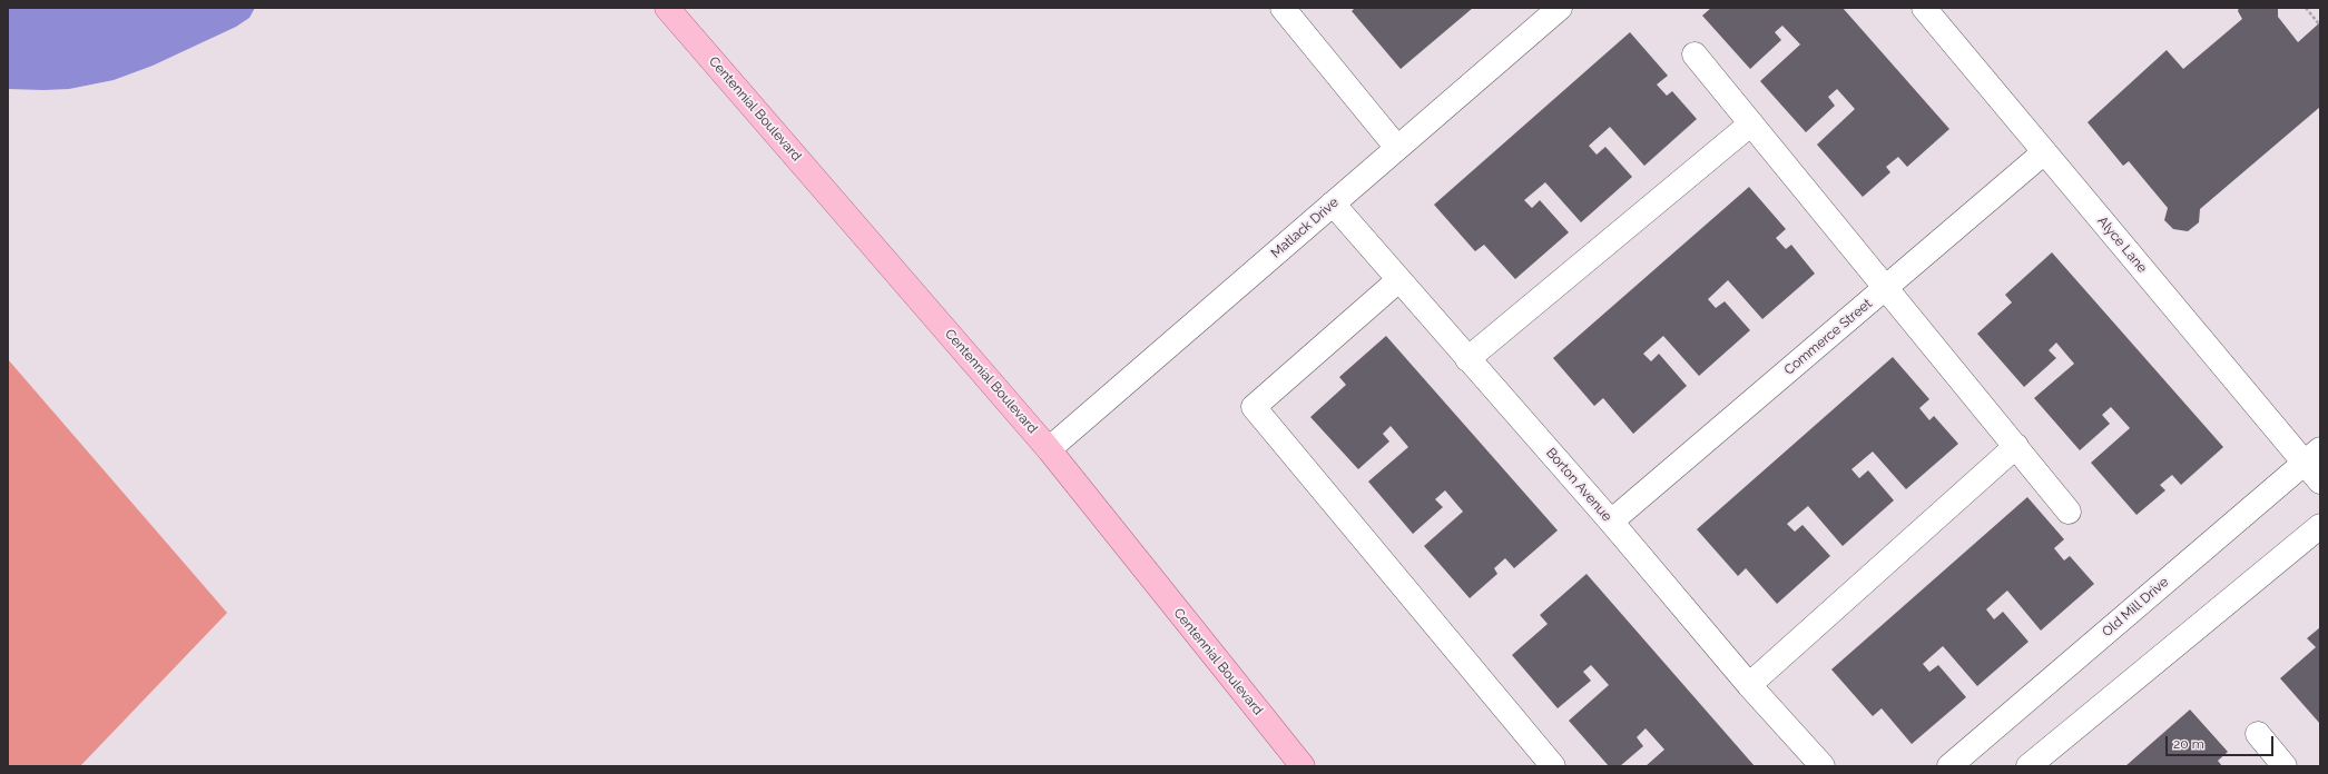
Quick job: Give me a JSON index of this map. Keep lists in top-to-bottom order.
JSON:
{
  "streets": {
    "main road": ["Centennial Boulevard"],
    "street": [
      "Matlack Drive",
      "Alyce Lane",
      "Commerce Street",
      "Borton Avenue",
      "Old Mill Drive"
    ]
  },
  "crossings": [
    ["Centennial Boulevard", "Matlack Drive"],
    ["Matlack Drive", "Borton Avenue"],
    ["Alyce Lane", "Commerce Street"],
    ["Alyce Lane", "Old Mill Drive"],
    ["Commerce Street", "Borton Avenue"]
  ],
  "scale_bar": "20 m"
}
